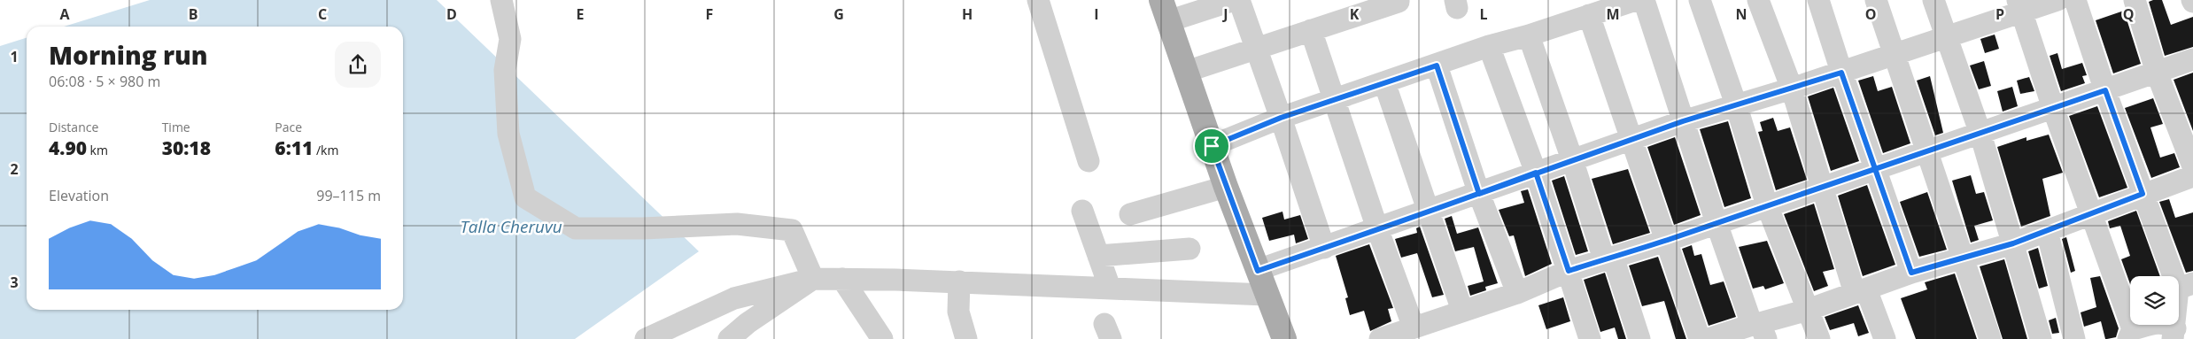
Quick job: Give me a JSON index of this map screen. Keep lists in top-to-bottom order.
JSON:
{
  "water": ["Talla Cheruvu"],
  "page": {
    "heading": ["Morning run", "06:08 · 5 × 980 m"],
    "stats": [
      ["Distance", "4.90 km"],
      ["Time", "30:18"],
      ["Pace", "6:11 /km"]
    ],
    "chart": ["Elevation", "99–115 m"]
  },
  "grid": {
    "columns": [
      "A",
      "B",
      "C",
      "D",
      "E",
      "F",
      "G",
      "H",
      "I",
      "J",
      "K",
      "L",
      "M",
      "N",
      "O",
      "P",
      "Q"
    ],
    "rows": ["1", "2", "3"]
  }
}
